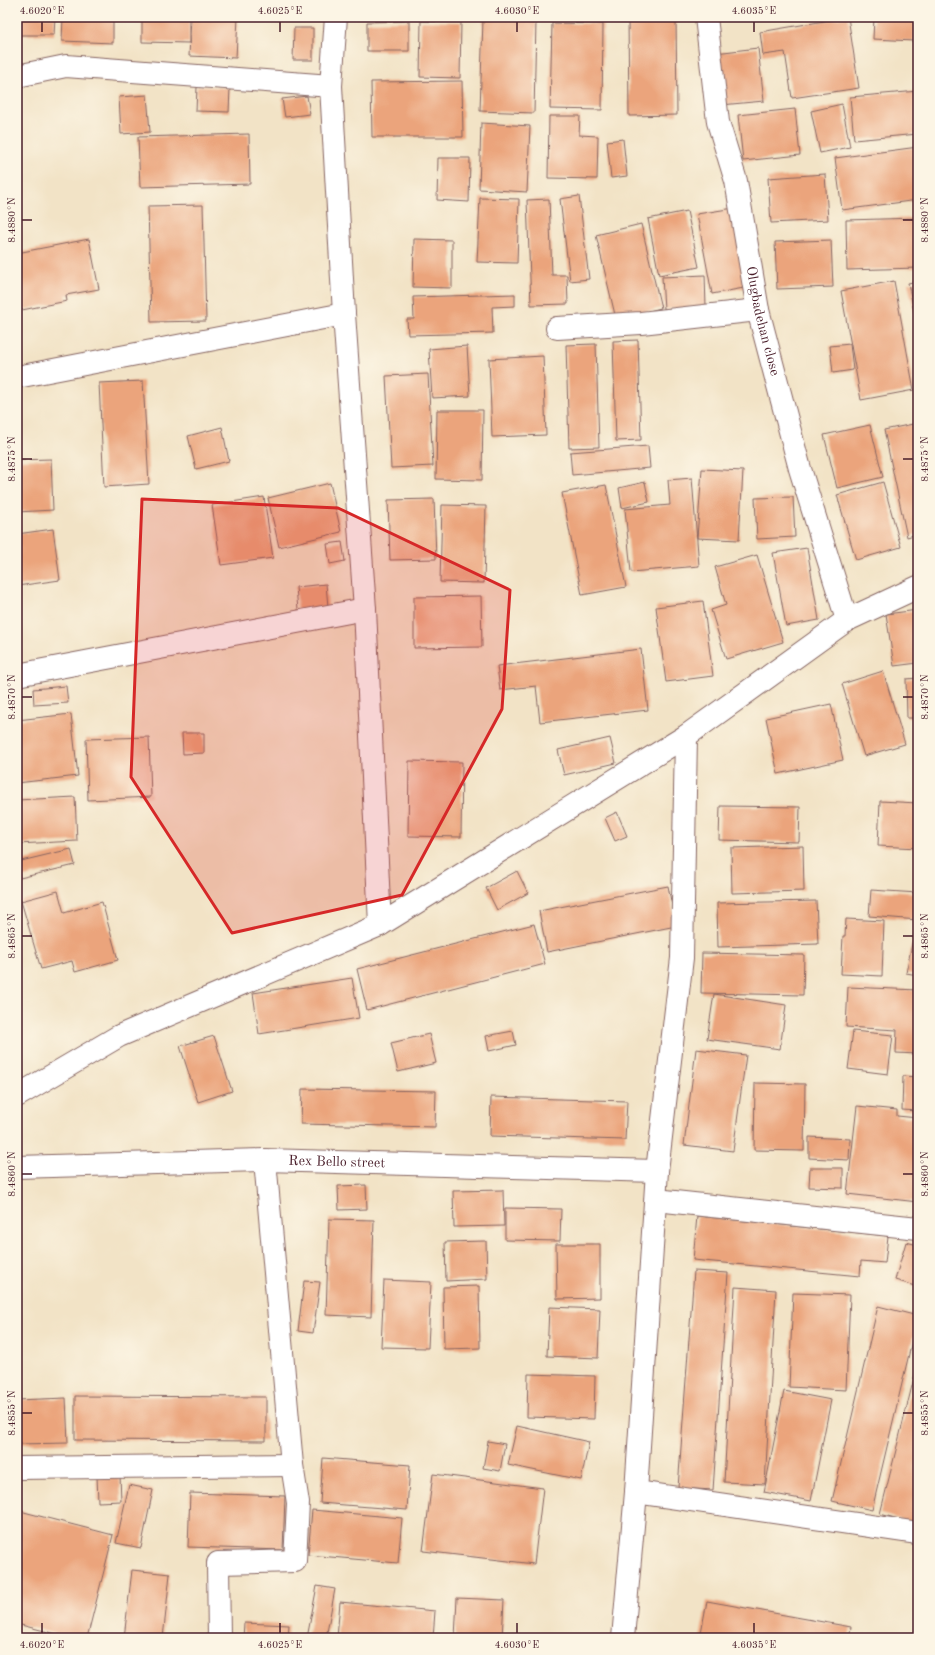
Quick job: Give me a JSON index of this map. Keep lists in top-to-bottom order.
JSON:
{
  "streets": {
    "street": ["Olugbadehan close", "Rex Bello street"]
  },
  "coordinates": [
    "4.6020°E",
    "4.6025°E",
    "4.6030°E",
    "4.6035°E",
    "8.4880°N",
    "8.4875°N",
    "8.4870°N",
    "8.4865°N",
    "8.4860°N",
    "8.4855°N"
  ]
}
